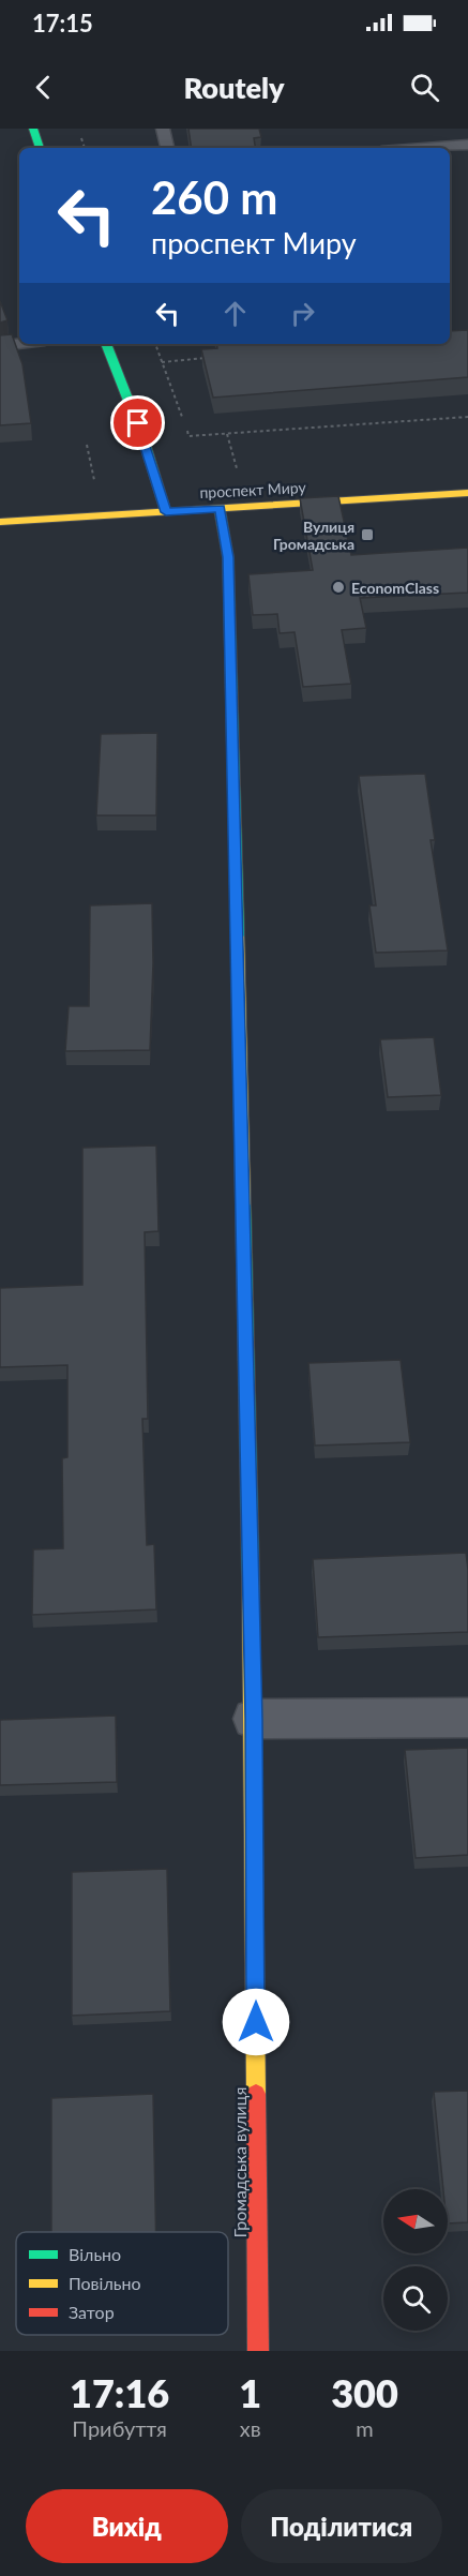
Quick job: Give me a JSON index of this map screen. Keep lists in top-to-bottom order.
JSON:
{
  "streets": {
    "street": ["проспект Миру", "Громадська вулиця"]
  },
  "crossings": [
    ["проспект Миру", "Громадська вулиця"]
  ],
  "places": {
    "transit": ["Вулиця Громадська"],
    "other": ["EconomClass"]
  },
  "legend": ["Вільно", "Повільно", "Затор"],
  "north": "left",
  "page": {
    "status": "17:15",
    "header": "Routely",
    "turn": ["260 m", "проспект Миру"],
    "eta": [
      "17:16",
      "Прибуття",
      "1",
      "хв",
      "300",
      "m"
    ],
    "buttons": ["Вихід", "Поділитися"]
  }
}
